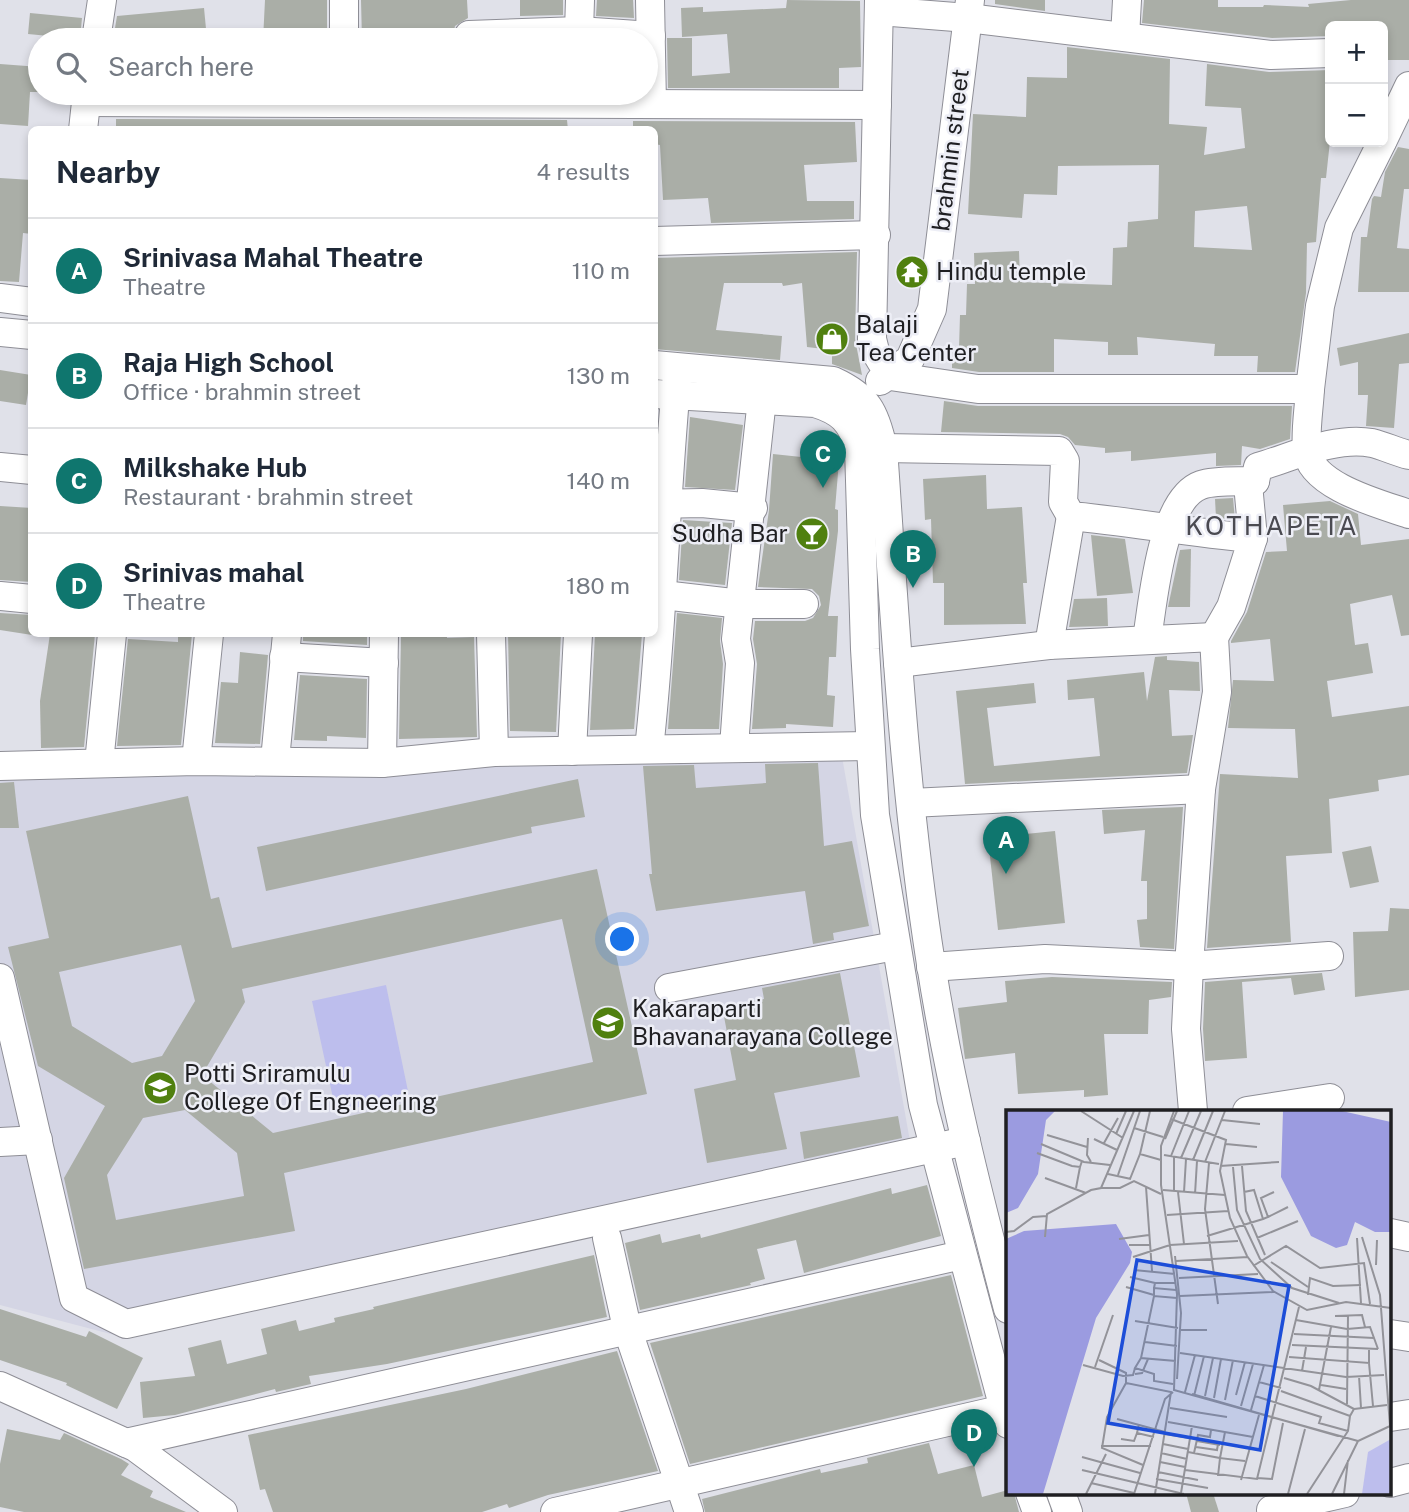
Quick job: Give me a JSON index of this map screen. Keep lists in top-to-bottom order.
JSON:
{
  "streets": {
    "street": ["brahmin street"]
  },
  "districts": ["KOTHAPETA"],
  "places": {
    "temple": ["Hindu temple"],
    "shop": ["Balaji Tea Center"],
    "bar": ["Sudha Bar"],
    "school or university": ["Kakaraparti Bhavanarayana College", "Potti Sriramulu College Of Engneering"]
  },
  "page": {
    "map_buttons": ["+", "−"],
    "search": "Search here",
    "heading": ["Nearby", "4 results"],
    "list": [
      {
        "mark": "A",
        "name": "Srinivasa Mahal Theatre",
        "note": "Theatre",
        "value": "110 m"
      },
      {
        "mark": "B",
        "name": "Raja High School",
        "note": "Office · brahmin street",
        "value": "130 m"
      },
      {
        "mark": "C",
        "name": "Milkshake Hub",
        "note": "Restaurant · brahmin street",
        "value": "140 m"
      },
      {
        "mark": "D",
        "name": "Srinivas mahal",
        "note": "Theatre",
        "value": "180 m"
      }
    ],
    "pins": [
      "C",
      "B",
      "A",
      "D"
    ]
  }
}
